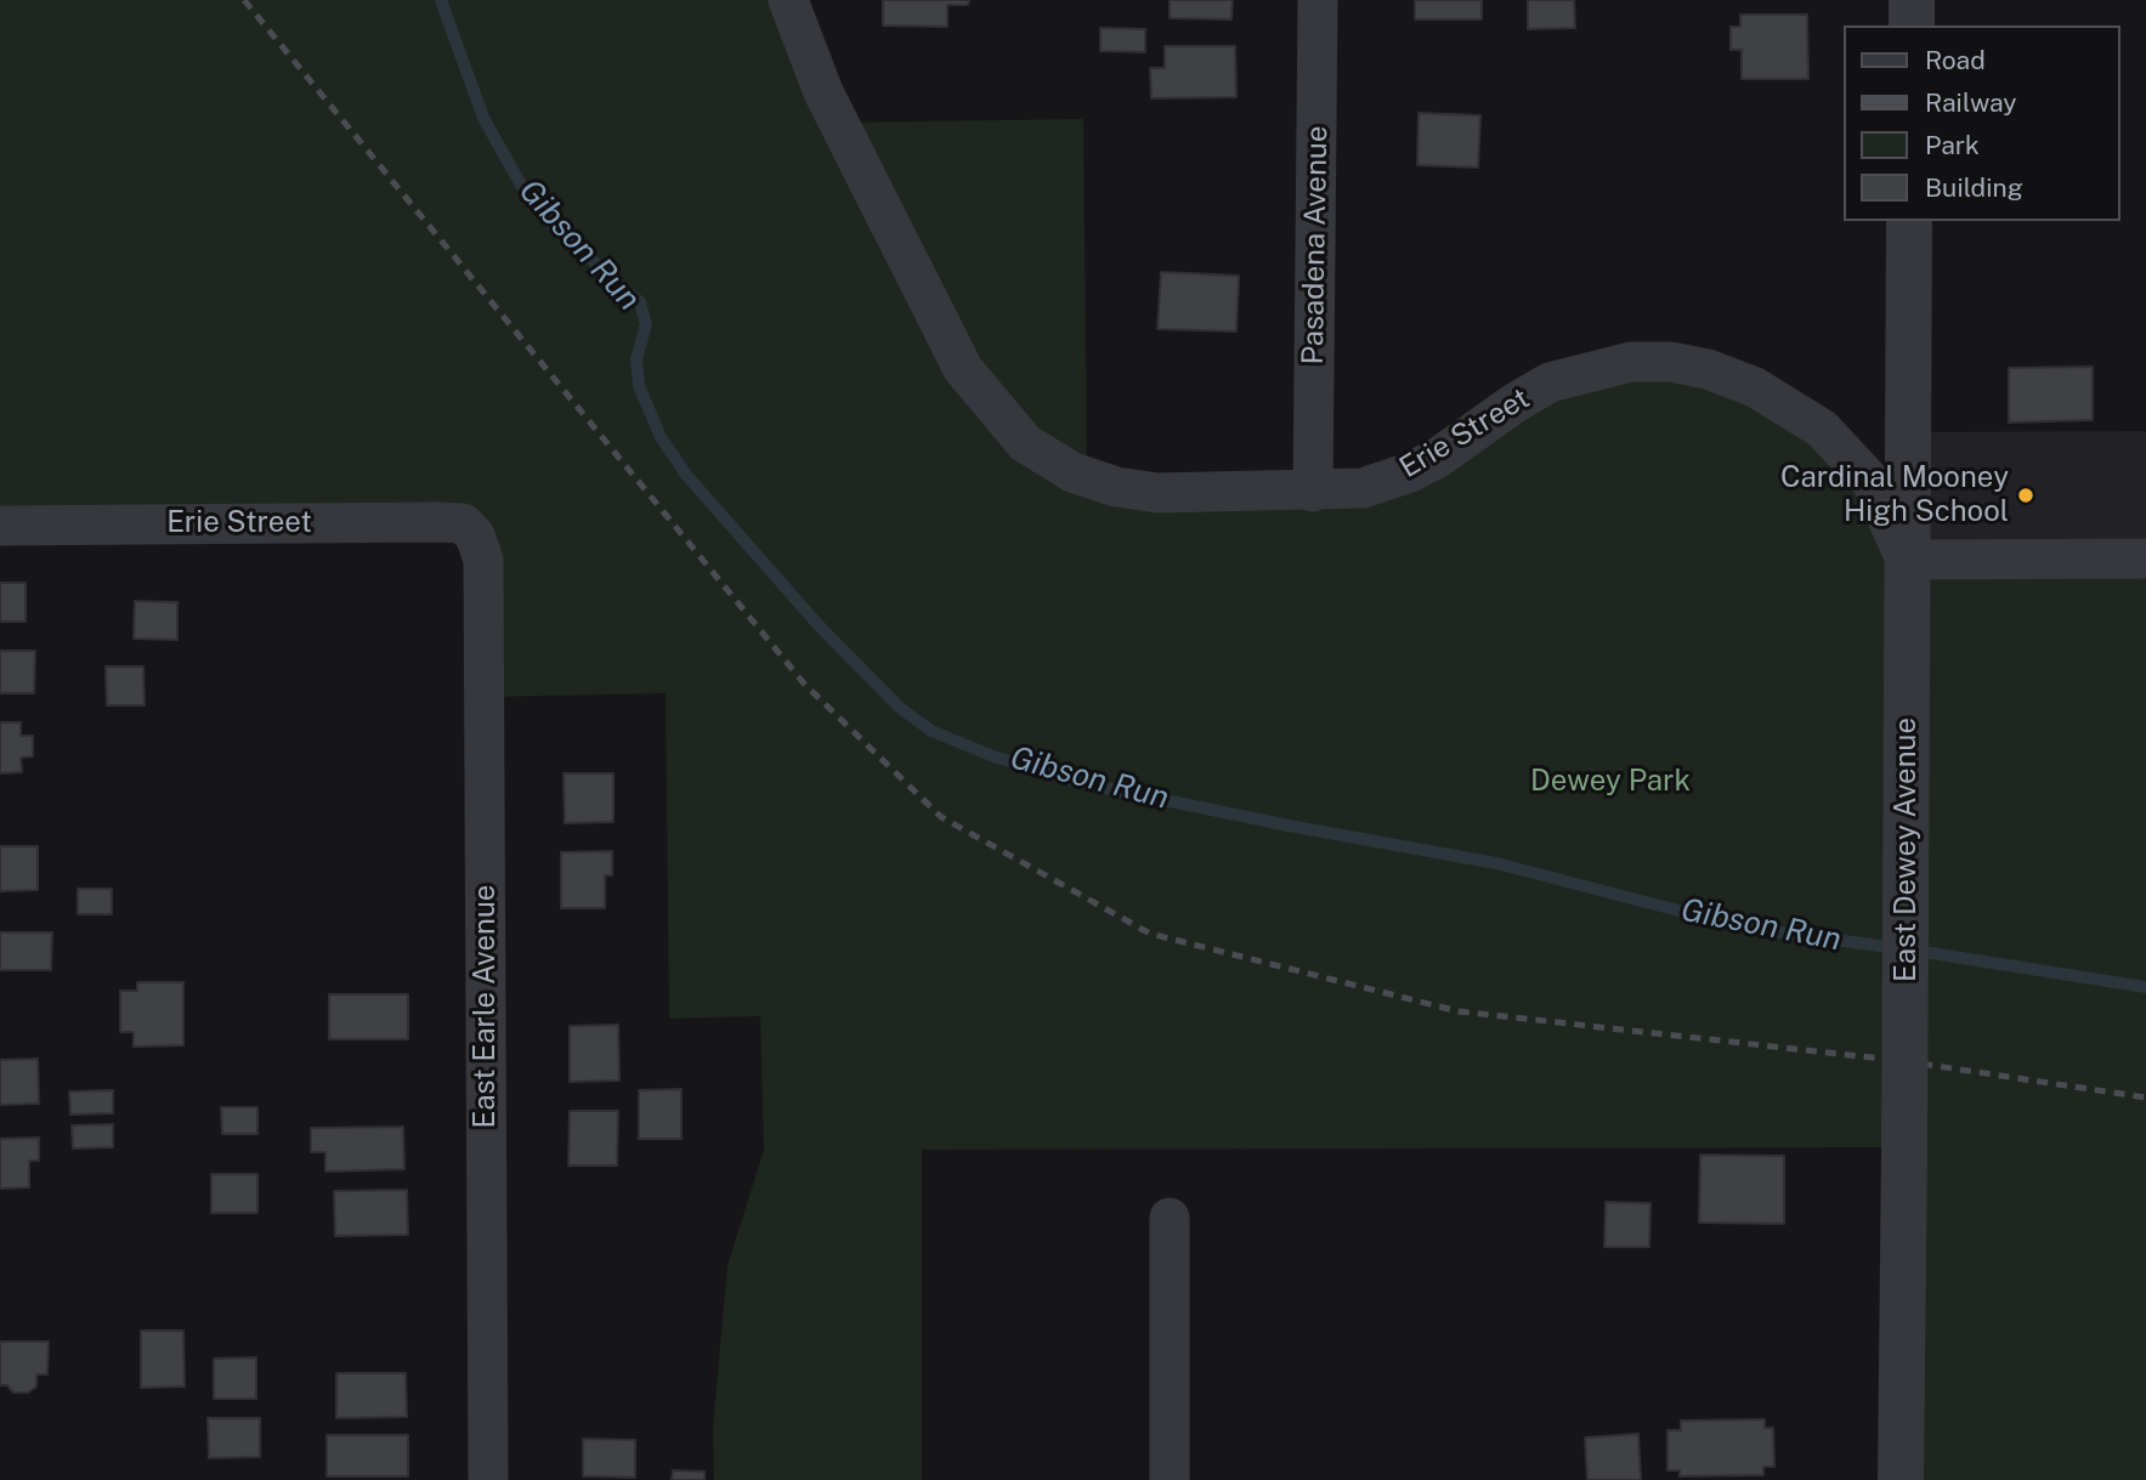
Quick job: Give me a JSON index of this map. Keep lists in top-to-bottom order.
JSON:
{
  "streets": {
    "street": [
      "Pasadena Avenue",
      "Erie Street",
      "East Dewey Avenue",
      "East Earle Avenue"
    ]
  },
  "crossings": [
    ["Pasadena Avenue", "Erie Street"],
    ["Erie Street", "East Dewey Avenue"],
    ["Erie Street", "East Earle Avenue"]
  ],
  "water": ["Gibson Run"],
  "parks": ["Dewey Park"],
  "places": ["Cardinal Mooney High School"],
  "legend": [
    "Road",
    "Railway",
    "Park",
    "Building"
  ]
}
